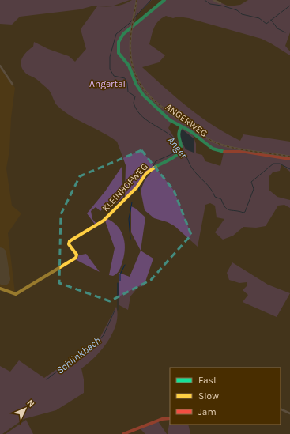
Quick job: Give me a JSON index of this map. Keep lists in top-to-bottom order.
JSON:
{
  "streets": {
    "street": ["ANGERWEG", "KLEINHOFWEG"]
  },
  "crossings": [
    ["ANGERWEG", "KLEINHOFWEG"]
  ],
  "water": ["Anger", "Schlinkbach"],
  "parks": ["Angertal"],
  "legend": ["Fast", "Slow", "Jam"],
  "north": "top right"
}
